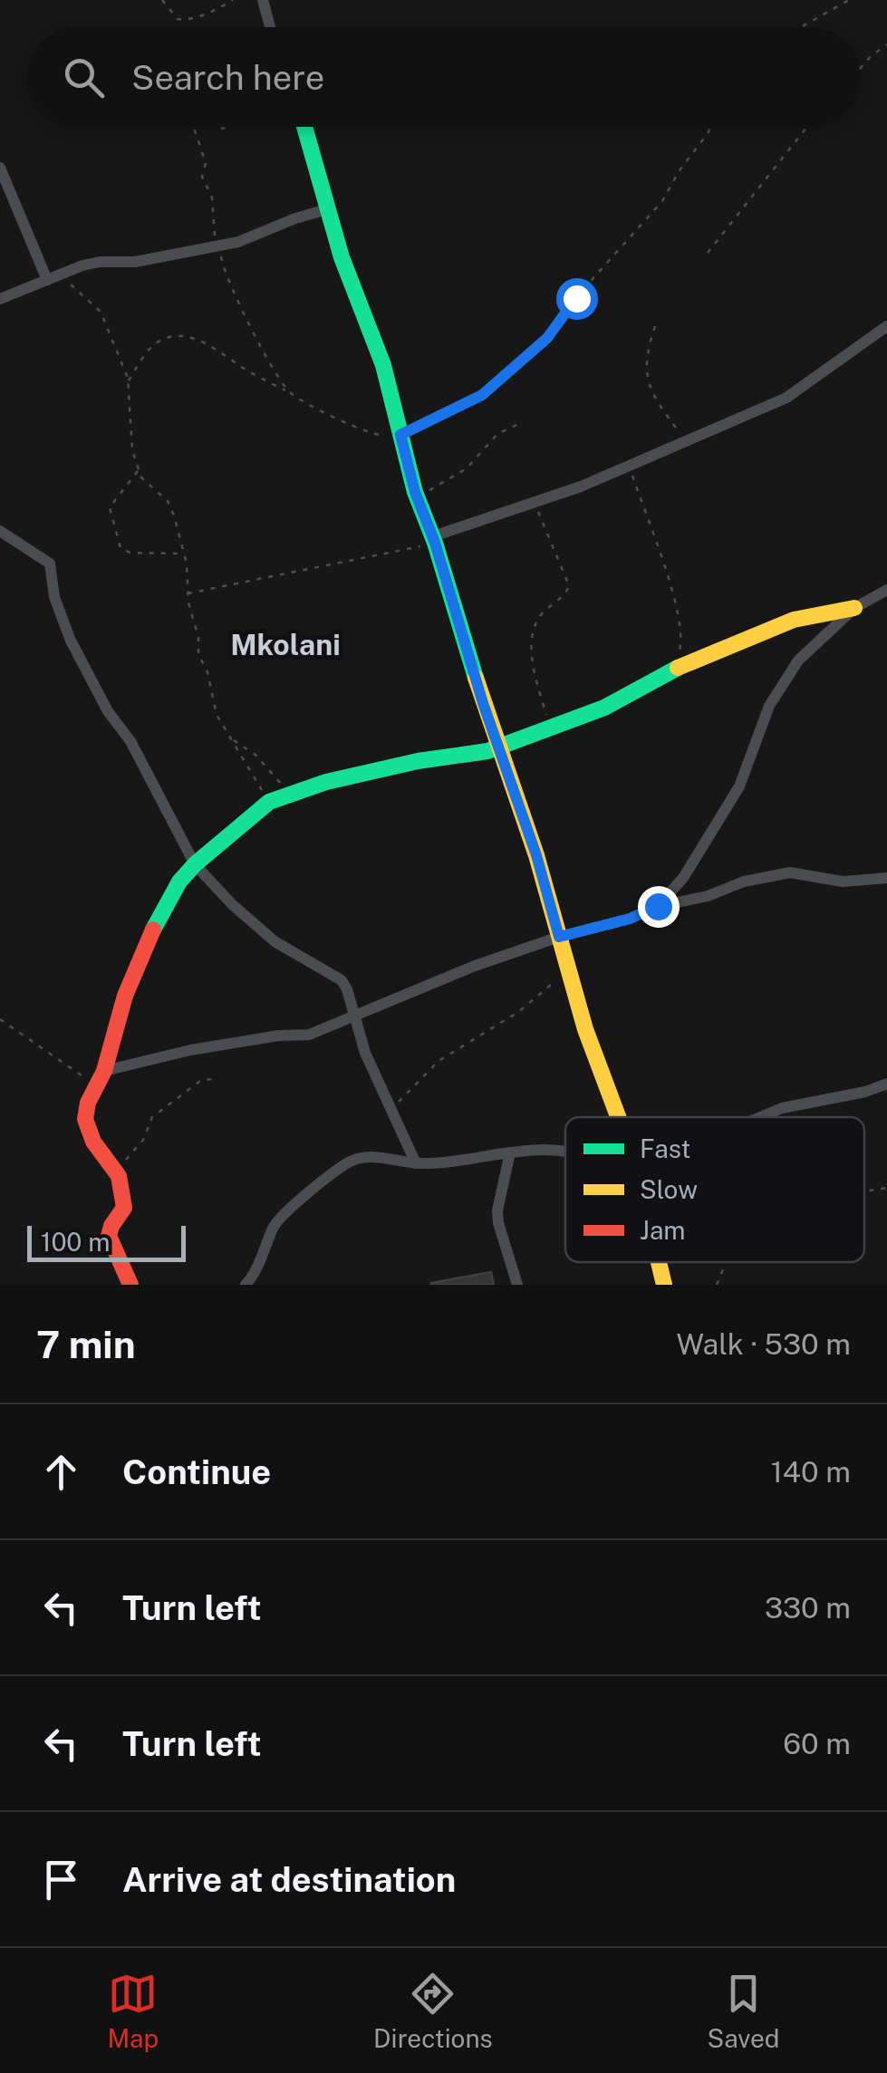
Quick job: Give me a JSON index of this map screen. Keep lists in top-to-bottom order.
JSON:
{
  "districts": ["Mkolani"],
  "legend": ["Fast", "Slow", "Jam"],
  "scale_bar": "100 m",
  "page": {
    "search": "Search here",
    "scale": "100 m",
    "heading": ["7 min", "Walk · 530 m"],
    "list": [
      ["Continue", "140 m"],
      ["Turn left", "330 m"],
      ["Turn left", "60 m"],
      "Arrive at destination"
    ],
    "nav": ["Map", "Directions", "Saved"]
  }
}
